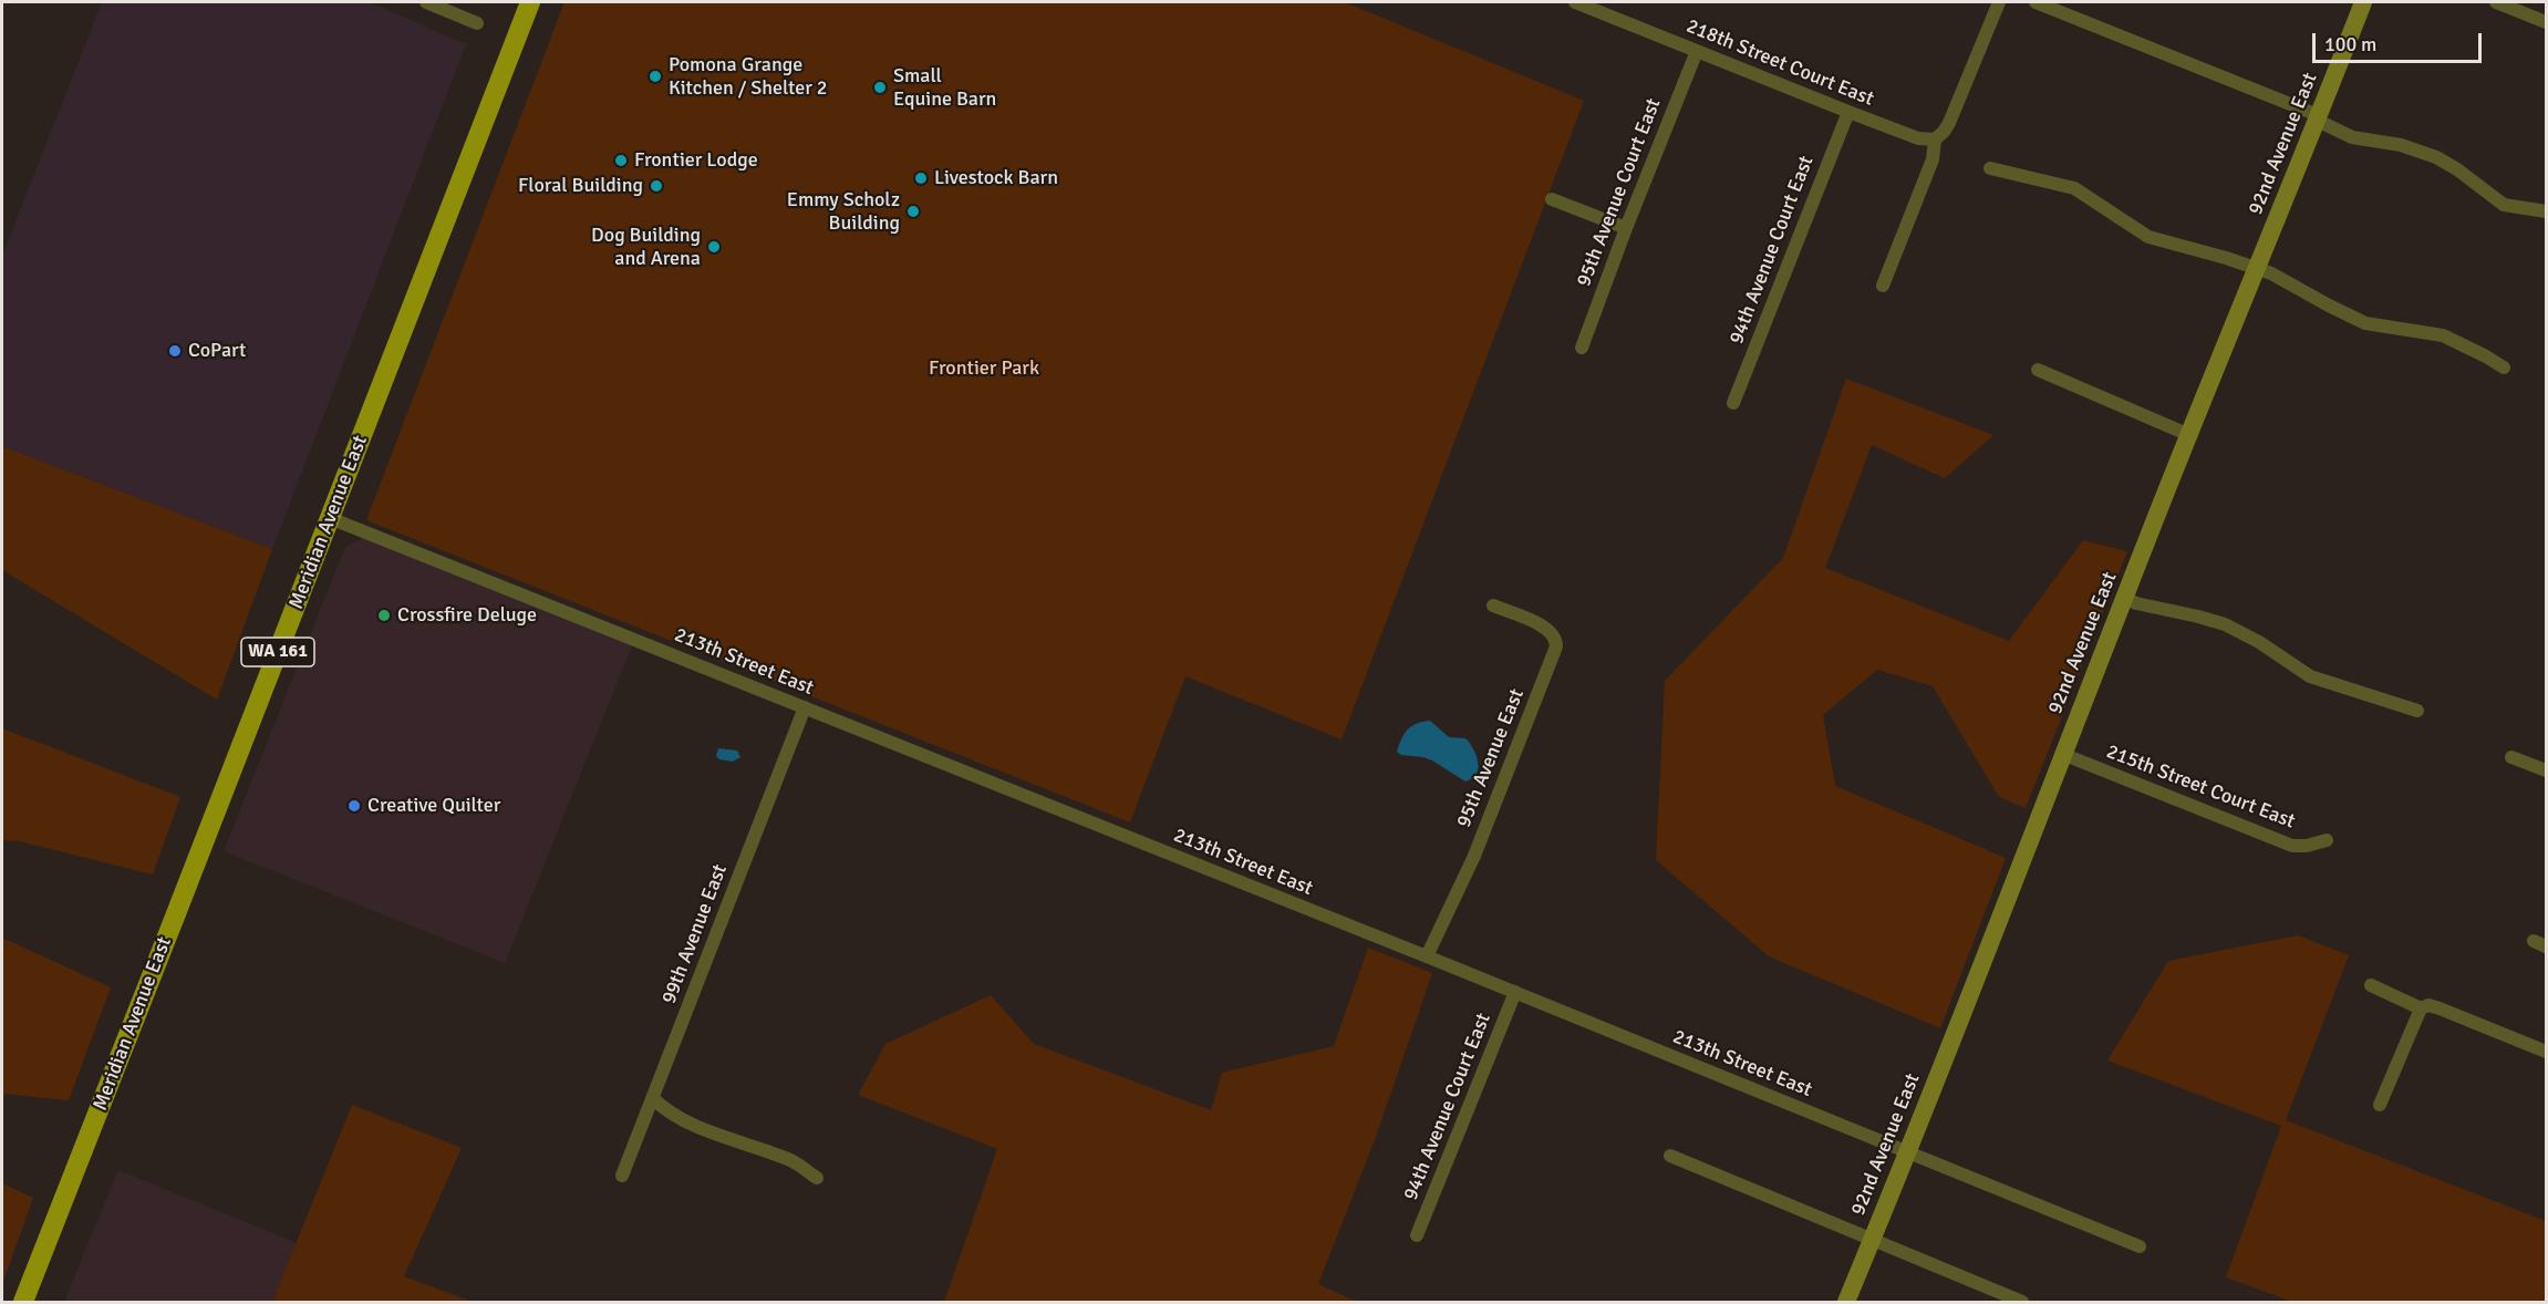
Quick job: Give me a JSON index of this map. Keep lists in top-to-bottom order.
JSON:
{
  "streets": {
    "main road": ["Meridian Avenue East", "WA 161"],
    "street": [
      "218th Street Court East",
      "92nd Avenue East",
      "95th Avenue Court East",
      "94th Avenue Court East",
      "213th Street East",
      "95th Avenue East",
      "215th Street Court East",
      "99th Avenue East"
    ]
  },
  "crossings": [
    ["218th Street Court East", "95th Avenue Court East"],
    ["218th Street Court East", "94th Avenue Court East"],
    ["92nd Avenue East", "213th Street East"],
    ["92nd Avenue East", "215th Street Court East"],
    ["94th Avenue Court East", "213th Street East"],
    ["Meridian Avenue East", "213th Street East"],
    ["213th Street East", "95th Avenue East"],
    ["213th Street East", "99th Avenue East"]
  ],
  "parks": ["Frontier Park"],
  "places": [
    "Pomona Grange Kitchen / Shelter 2",
    "Small Equine Barn",
    "Frontier Lodge",
    "Livestock Barn",
    "Floral Building",
    "Emmy Scholz Building",
    "Dog Building and Arena",
    "CoPart",
    "Crossfire Deluge",
    "Creative Quilter"
  ],
  "scale_bar": "100 m"
}
